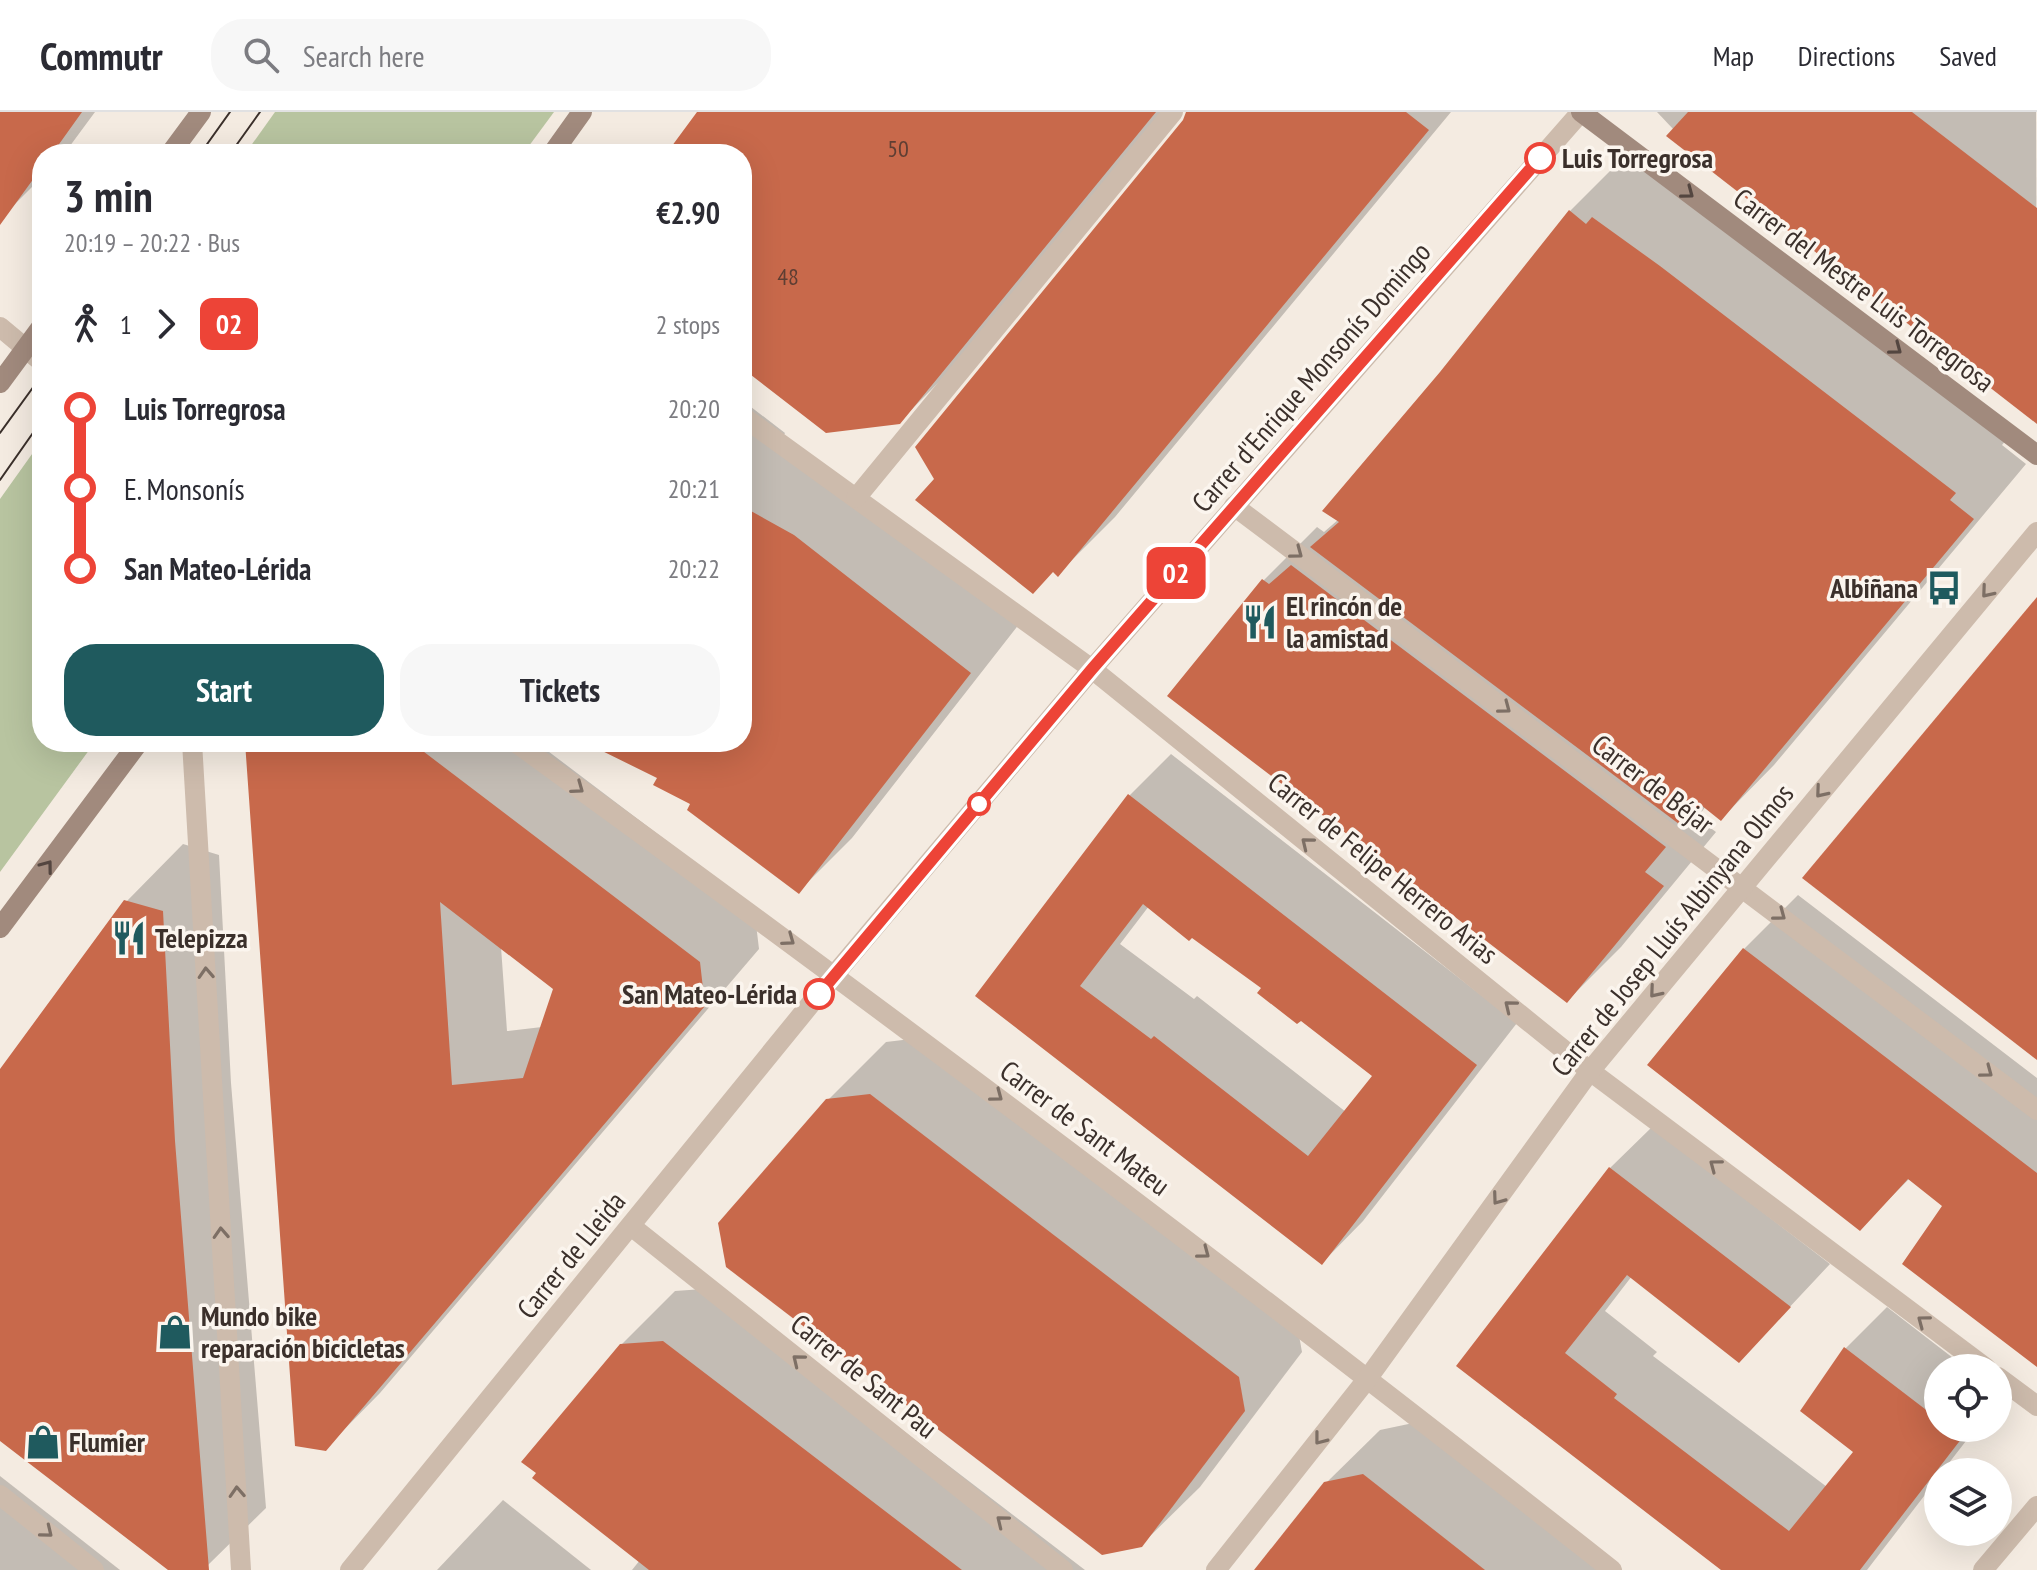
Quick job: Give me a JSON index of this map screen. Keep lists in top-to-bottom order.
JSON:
{
  "streets": {
    "street": [
      "Carrer del Mestre Luis Torregrosa",
      "Carrer d'Enrique Monsonís Domingo",
      "Carrer de Béjar",
      "Carrer de Felipe Herrero Arias",
      "Carrer de Josep Lluís Albinyana Olmos",
      "Carrer de Sant Mateu",
      "Carrer de Lleida",
      "Carrer de Sant Pau"
    ]
  },
  "crossings": [
    ["Carrer del Mestre Luis Torregrosa", "Carrer d'Enrique Monsonís Domingo"],
    ["Carrer d'Enrique Monsonís Domingo", "Carrer de Béjar"],
    ["Carrer d'Enrique Monsonís Domingo", "Carrer de Felipe Herrero Arias"],
    ["Carrer d'Enrique Monsonís Domingo", "Carrer de Sant Mateu"],
    ["Carrer d'Enrique Monsonís Domingo", "Carrer de Lleida"],
    ["Carrer de Béjar", "Carrer de Josep Lluís Albinyana Olmos"],
    ["Carrer de Felipe Herrero Arias", "Carrer de Josep Lluís Albinyana Olmos"],
    ["Carrer de Josep Lluís Albinyana Olmos", "Carrer de Sant Mateu"],
    ["Carrer de Sant Mateu", "Carrer de Lleida"],
    ["Carrer de Lleida", "Carrer de Sant Pau"]
  ],
  "one_way": [
    "Carrer del Mestre Luis Torregrosa",
    "Carrer de Béjar",
    "Carrer de Felipe Herrero Arias",
    "Carrer de Josep Lluís Albinyana Olmos",
    "Carrer de Sant Mateu",
    "Carrer de Sant Pau"
  ],
  "places": {
    "other": ["Luis Torregrosa", "San Mateo-Lérida"],
    "bus stop": ["Albiñana"],
    "restaurant": ["El rincón de la amistad", "Telepizza"],
    "shop": ["Mundo bike reparación bicicletas", "Flumier"]
  },
  "lines": ["bus line 02"],
  "house_numbers": ["50", "48"],
  "page": {
    "header": "Commutr",
    "search": "Search here",
    "nav": ["Map", "Directions", "Saved"],
    "on_map": "02",
    "heading": ["3 min", "20:19 – 20:22 · Bus", "€2.90"],
    "legs": ["1", "02", "2 stops"],
    "list": [
      {
        "name": "Luis Torregrosa",
        "value": "20:20"
      },
      {
        "name": "E. Monsonís",
        "value": "20:21"
      },
      {
        "name": "San Mateo-Lérida",
        "value": "20:22"
      }
    ],
    "buttons": ["Start", "Tickets"]
  }
}
